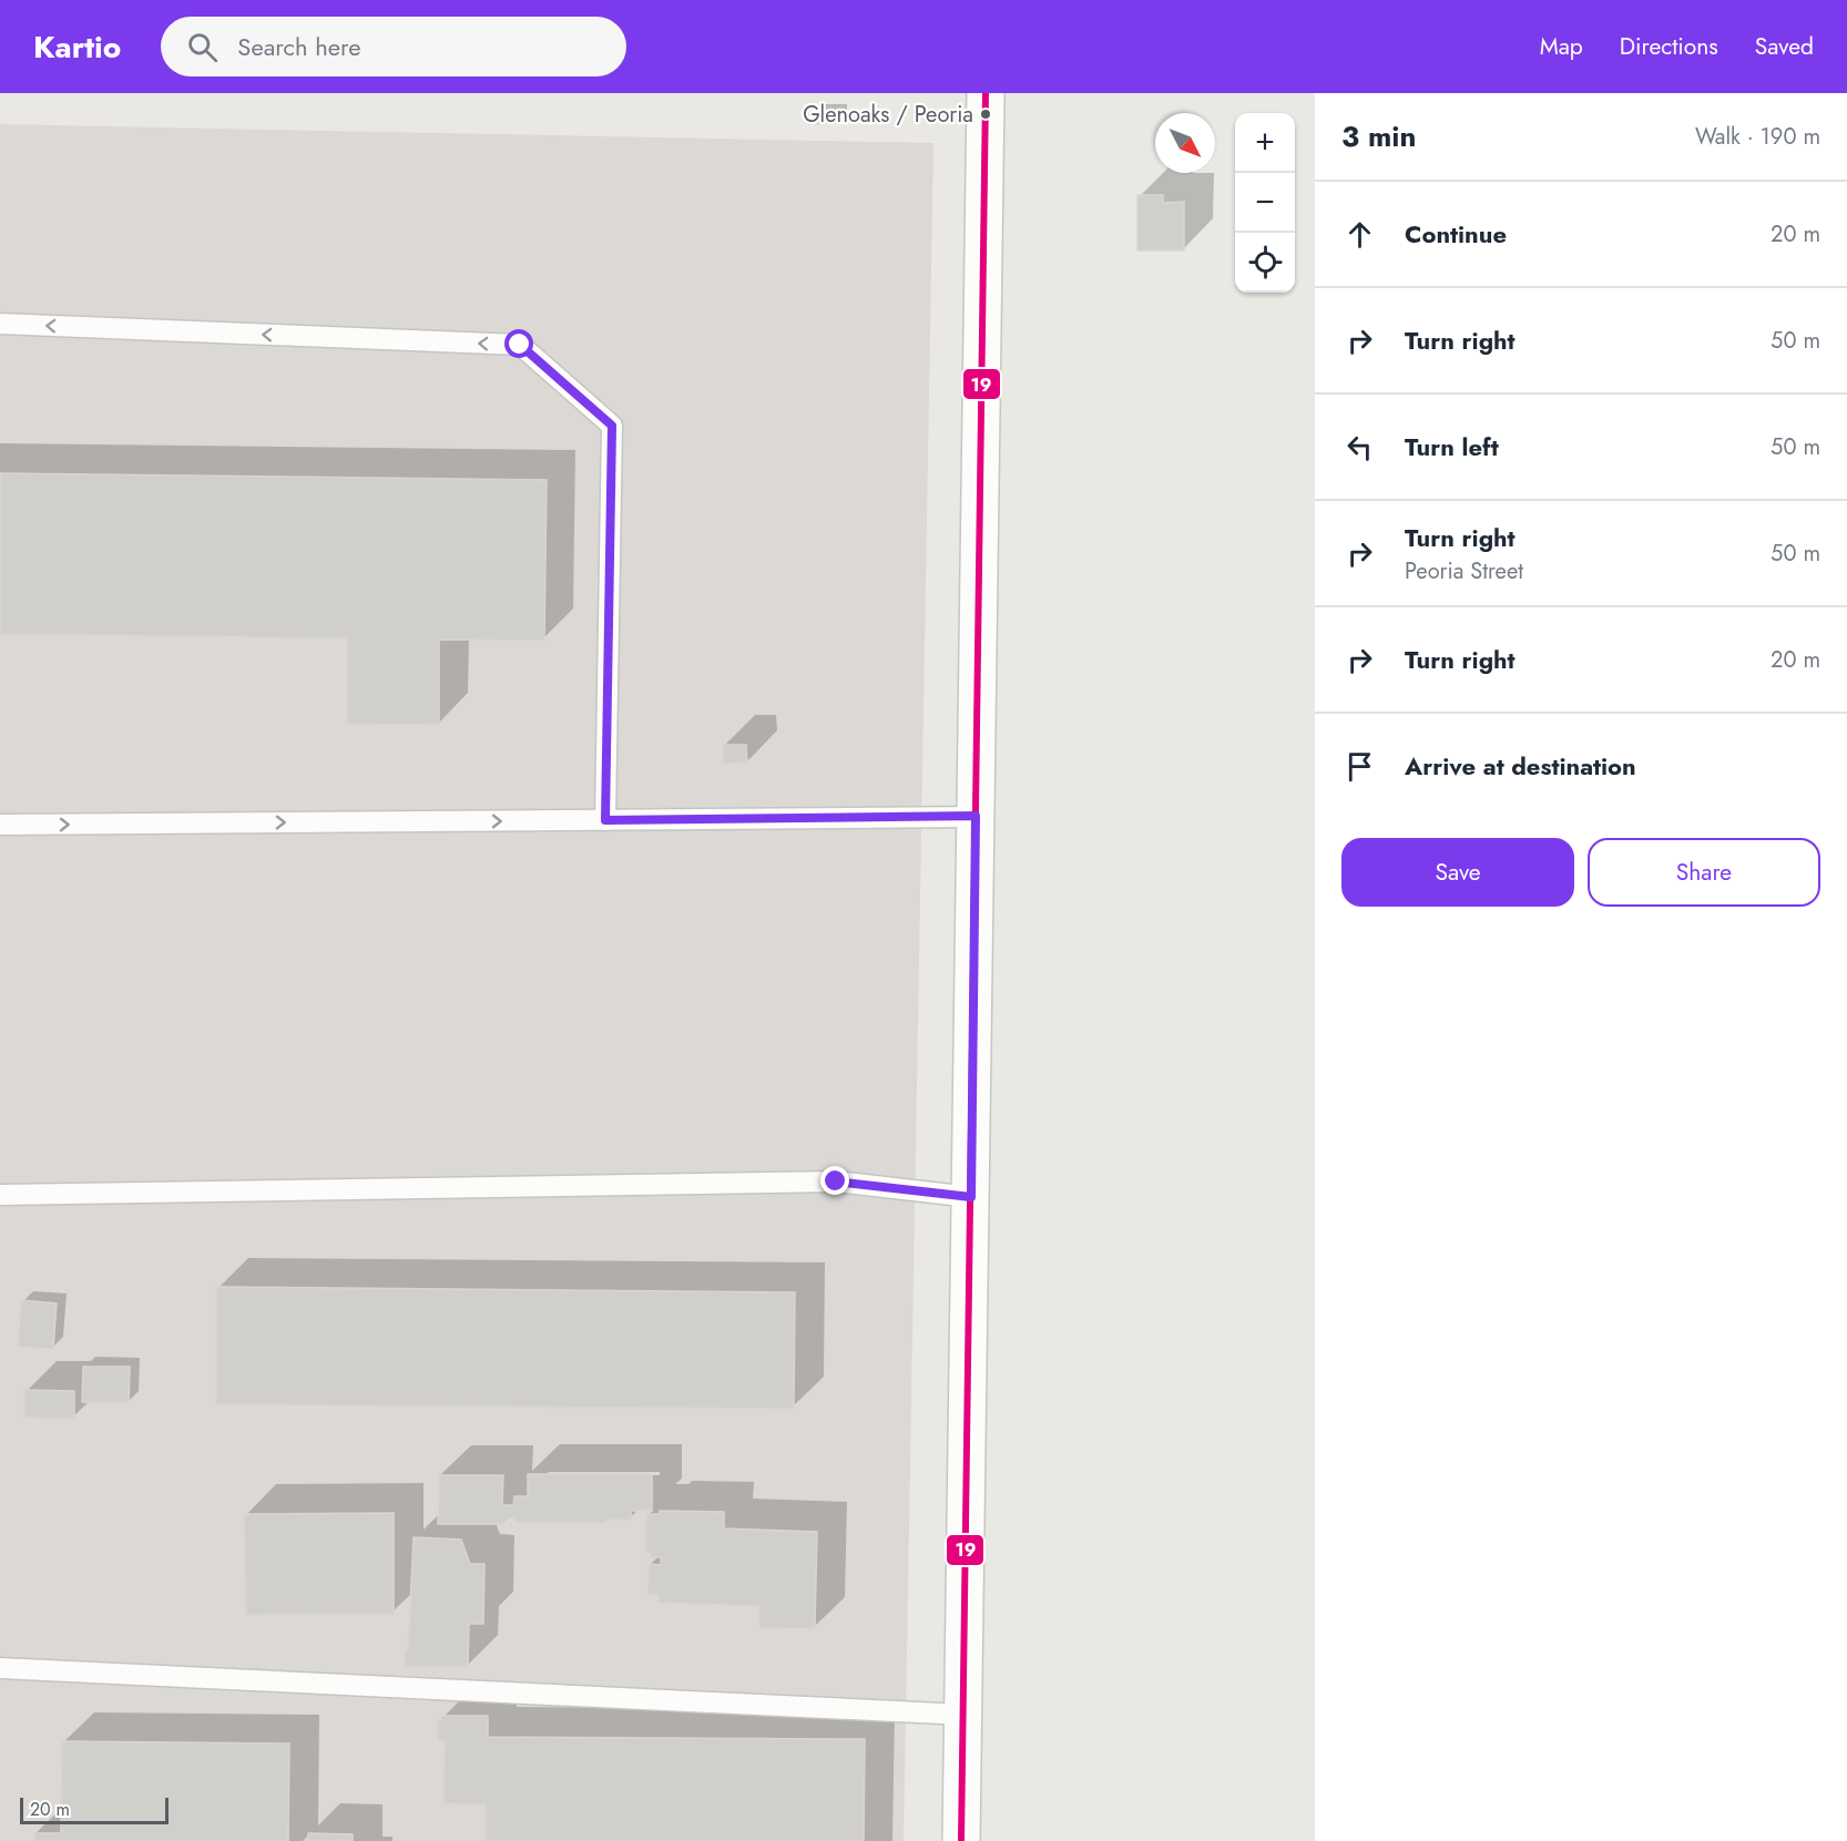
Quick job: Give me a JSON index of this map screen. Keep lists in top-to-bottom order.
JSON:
{
  "places": ["Glenoaks / Peoria"],
  "lines": ["transit line 19"],
  "scale_bar": "20 m",
  "north": "bottom right",
  "page": {
    "header": "Kartio",
    "search": "Search here",
    "nav": ["Map", "Directions", "Saved"],
    "heading": ["3 min", "Walk · 190 m"],
    "map_buttons": ["+", "−"],
    "list": [
      ["Continue", "20 m"],
      ["Turn right", "50 m"],
      ["Turn left", "50 m"],
      ["Turn right", "Peoria Street", "50 m"],
      ["Turn right", "20 m"],
      "Arrive at destination"
    ],
    "buttons": ["Save", "Share"],
    "scale": "20 m"
  }
}
